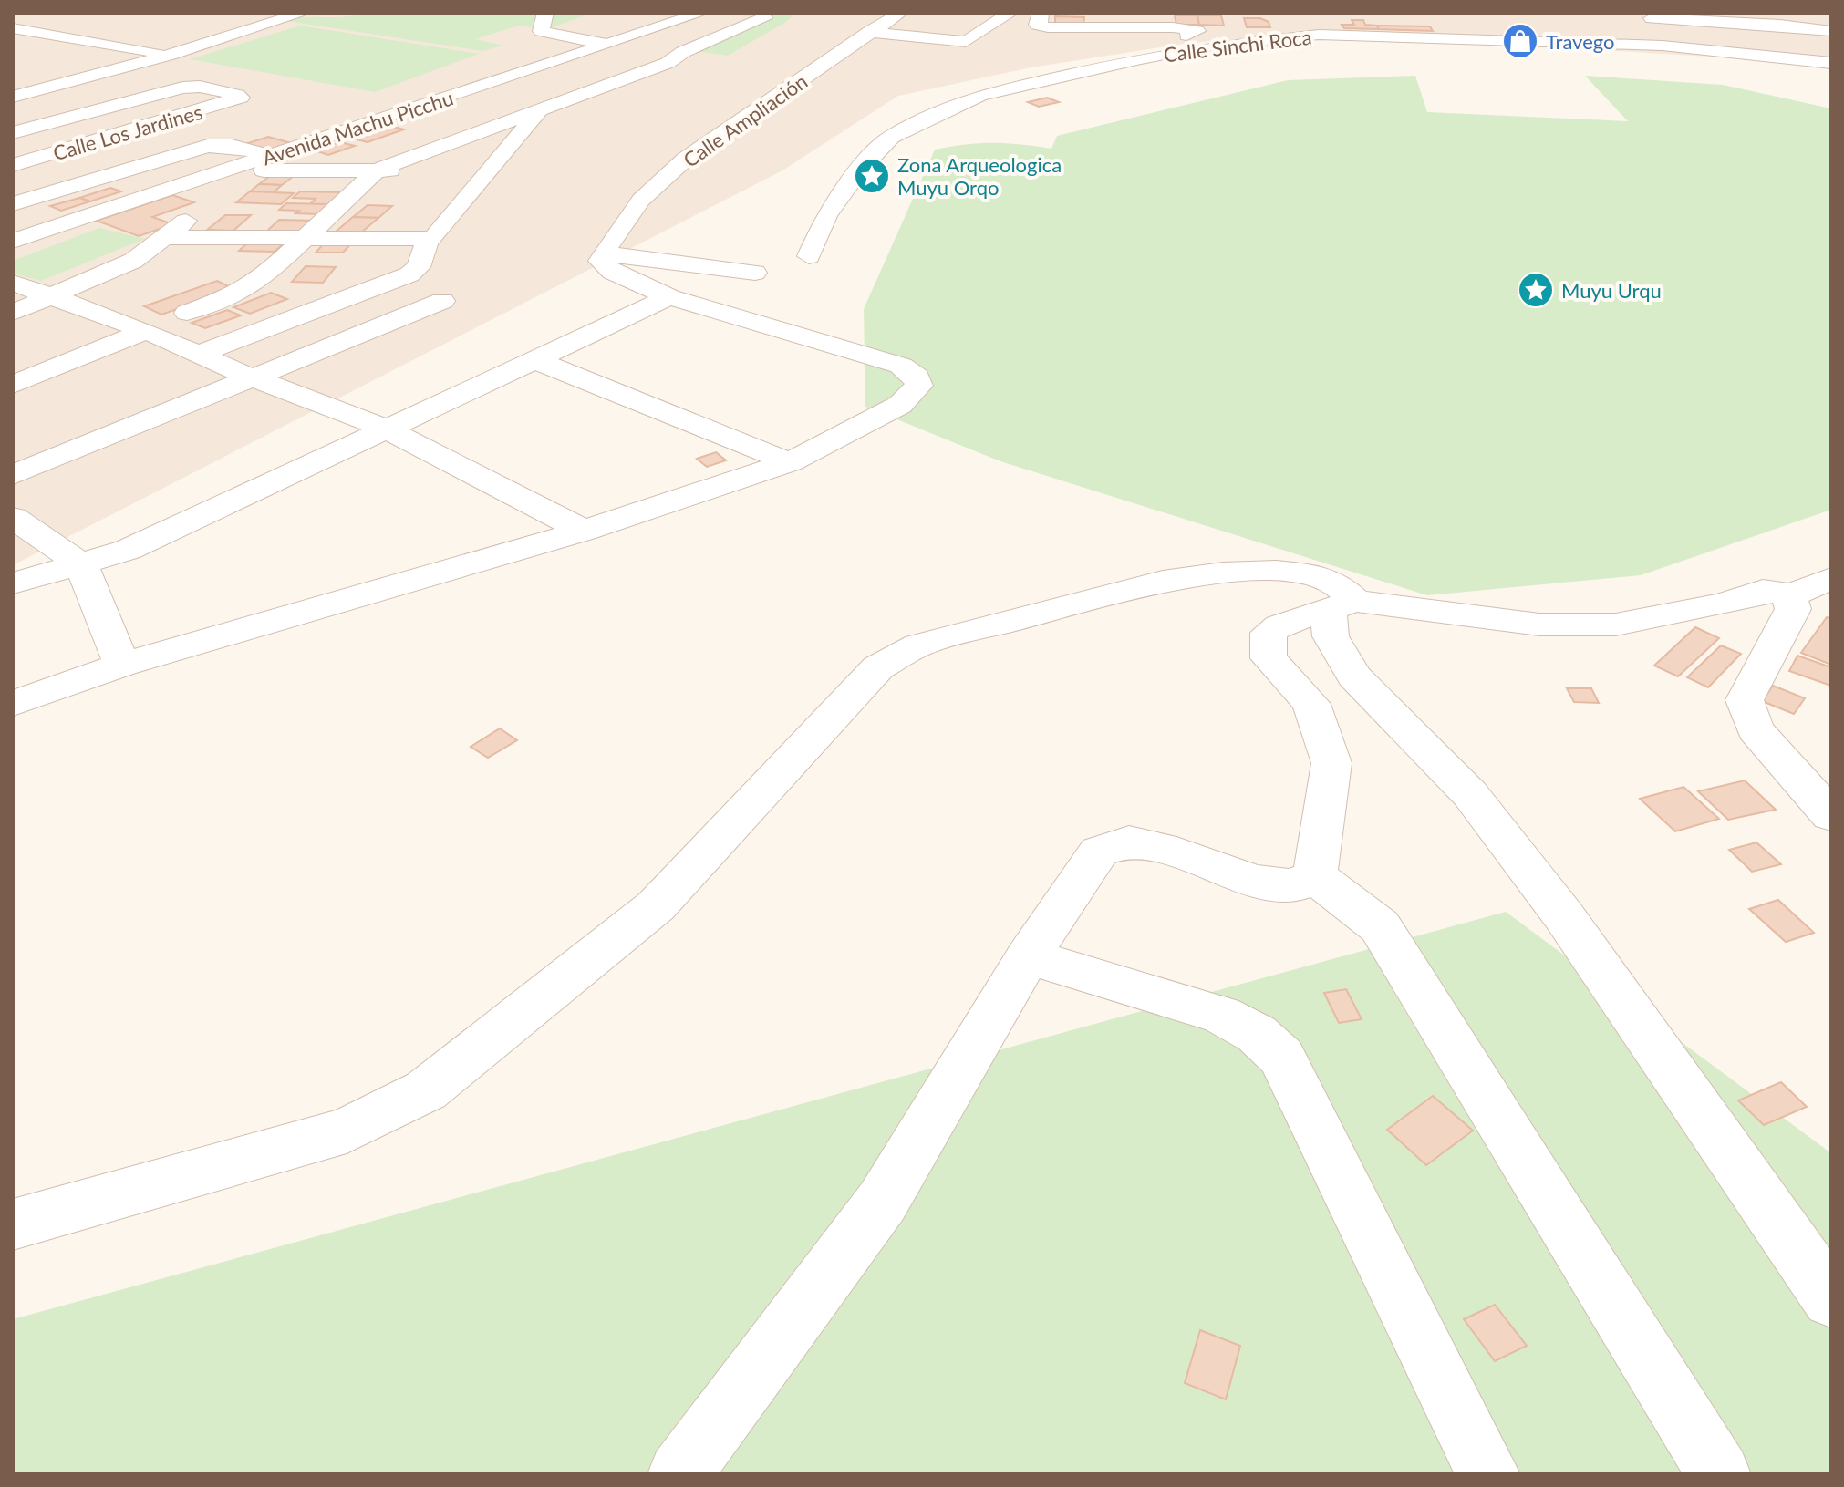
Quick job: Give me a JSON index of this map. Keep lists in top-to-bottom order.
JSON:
{
  "streets": {
    "street": [
      "Calle Sinchi Roca",
      "Calle Ampliación",
      "Avenida Machu Picchu",
      "Calle Los Jardines"
    ]
  },
  "places": {
    "shop": ["Travego"],
    "place": ["Zona Arqueologica Muyu Orqo", "Muyu Urqu"]
  }
}
